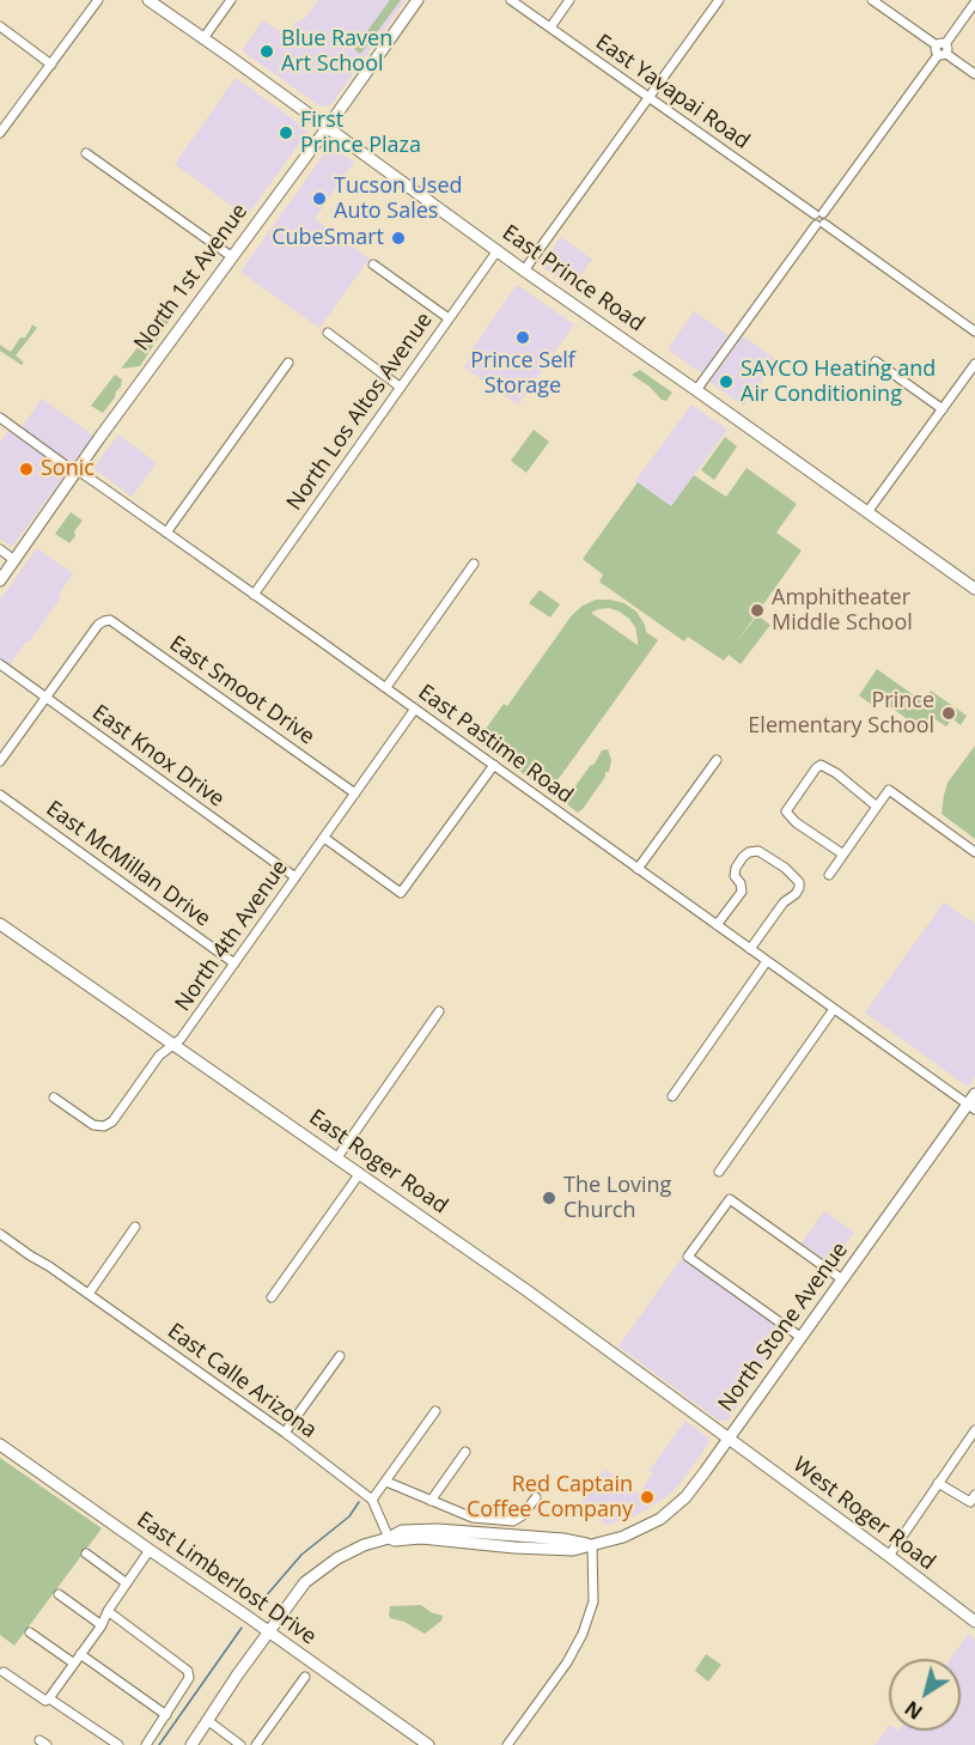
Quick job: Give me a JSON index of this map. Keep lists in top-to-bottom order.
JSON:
{
  "streets": {
    "main road": [
      "North 1st Avenue",
      "East Prince Road",
      "East Roger Road",
      "North Stone Avenue",
      "West Roger Road",
      "East Limberlost Drive"
    ],
    "street": [
      "East Yavapai Road",
      "North Los Altos Avenue",
      "East Smoot Drive",
      "East Pastime Road",
      "East Knox Drive",
      "East McMillan Drive",
      "North 4th Avenue",
      "East Calle Arizona"
    ]
  },
  "crossings": [
    ["North 1st Avenue", "East Prince Road"],
    ["North 1st Avenue", "East Pastime Road"],
    ["East Prince Road", "North Los Altos Avenue"],
    ["North Los Altos Avenue", "East Pastime Road"],
    ["East Smoot Drive", "East Knox Drive"],
    ["East Smoot Drive", "North 4th Avenue"],
    ["East Pastime Road", "North 4th Avenue"],
    ["East Pastime Road", "North Stone Avenue"],
    ["East Knox Drive", "North 4th Avenue"],
    ["East McMillan Drive", "North 4th Avenue"],
    ["North 4th Avenue", "East Roger Road"],
    ["East Roger Road", "North Stone Avenue"],
    ["East Roger Road", "West Roger Road"],
    ["North Stone Avenue", "West Roger Road"],
    ["North Stone Avenue", "East Limberlost Drive"]
  ],
  "places": [
    "Blue Raven Art School",
    "First Prince Plaza",
    "Tucson Used Auto Sales",
    "CubeSmart",
    "Prince Self Storage",
    "SAYCO Heating and Air Conditioning",
    "Sonic",
    "Amphitheater Middle School",
    "Prince Elementary School",
    "The Loving Church",
    "Red Captain Coffee Company"
  ],
  "north": "bottom left"
}
